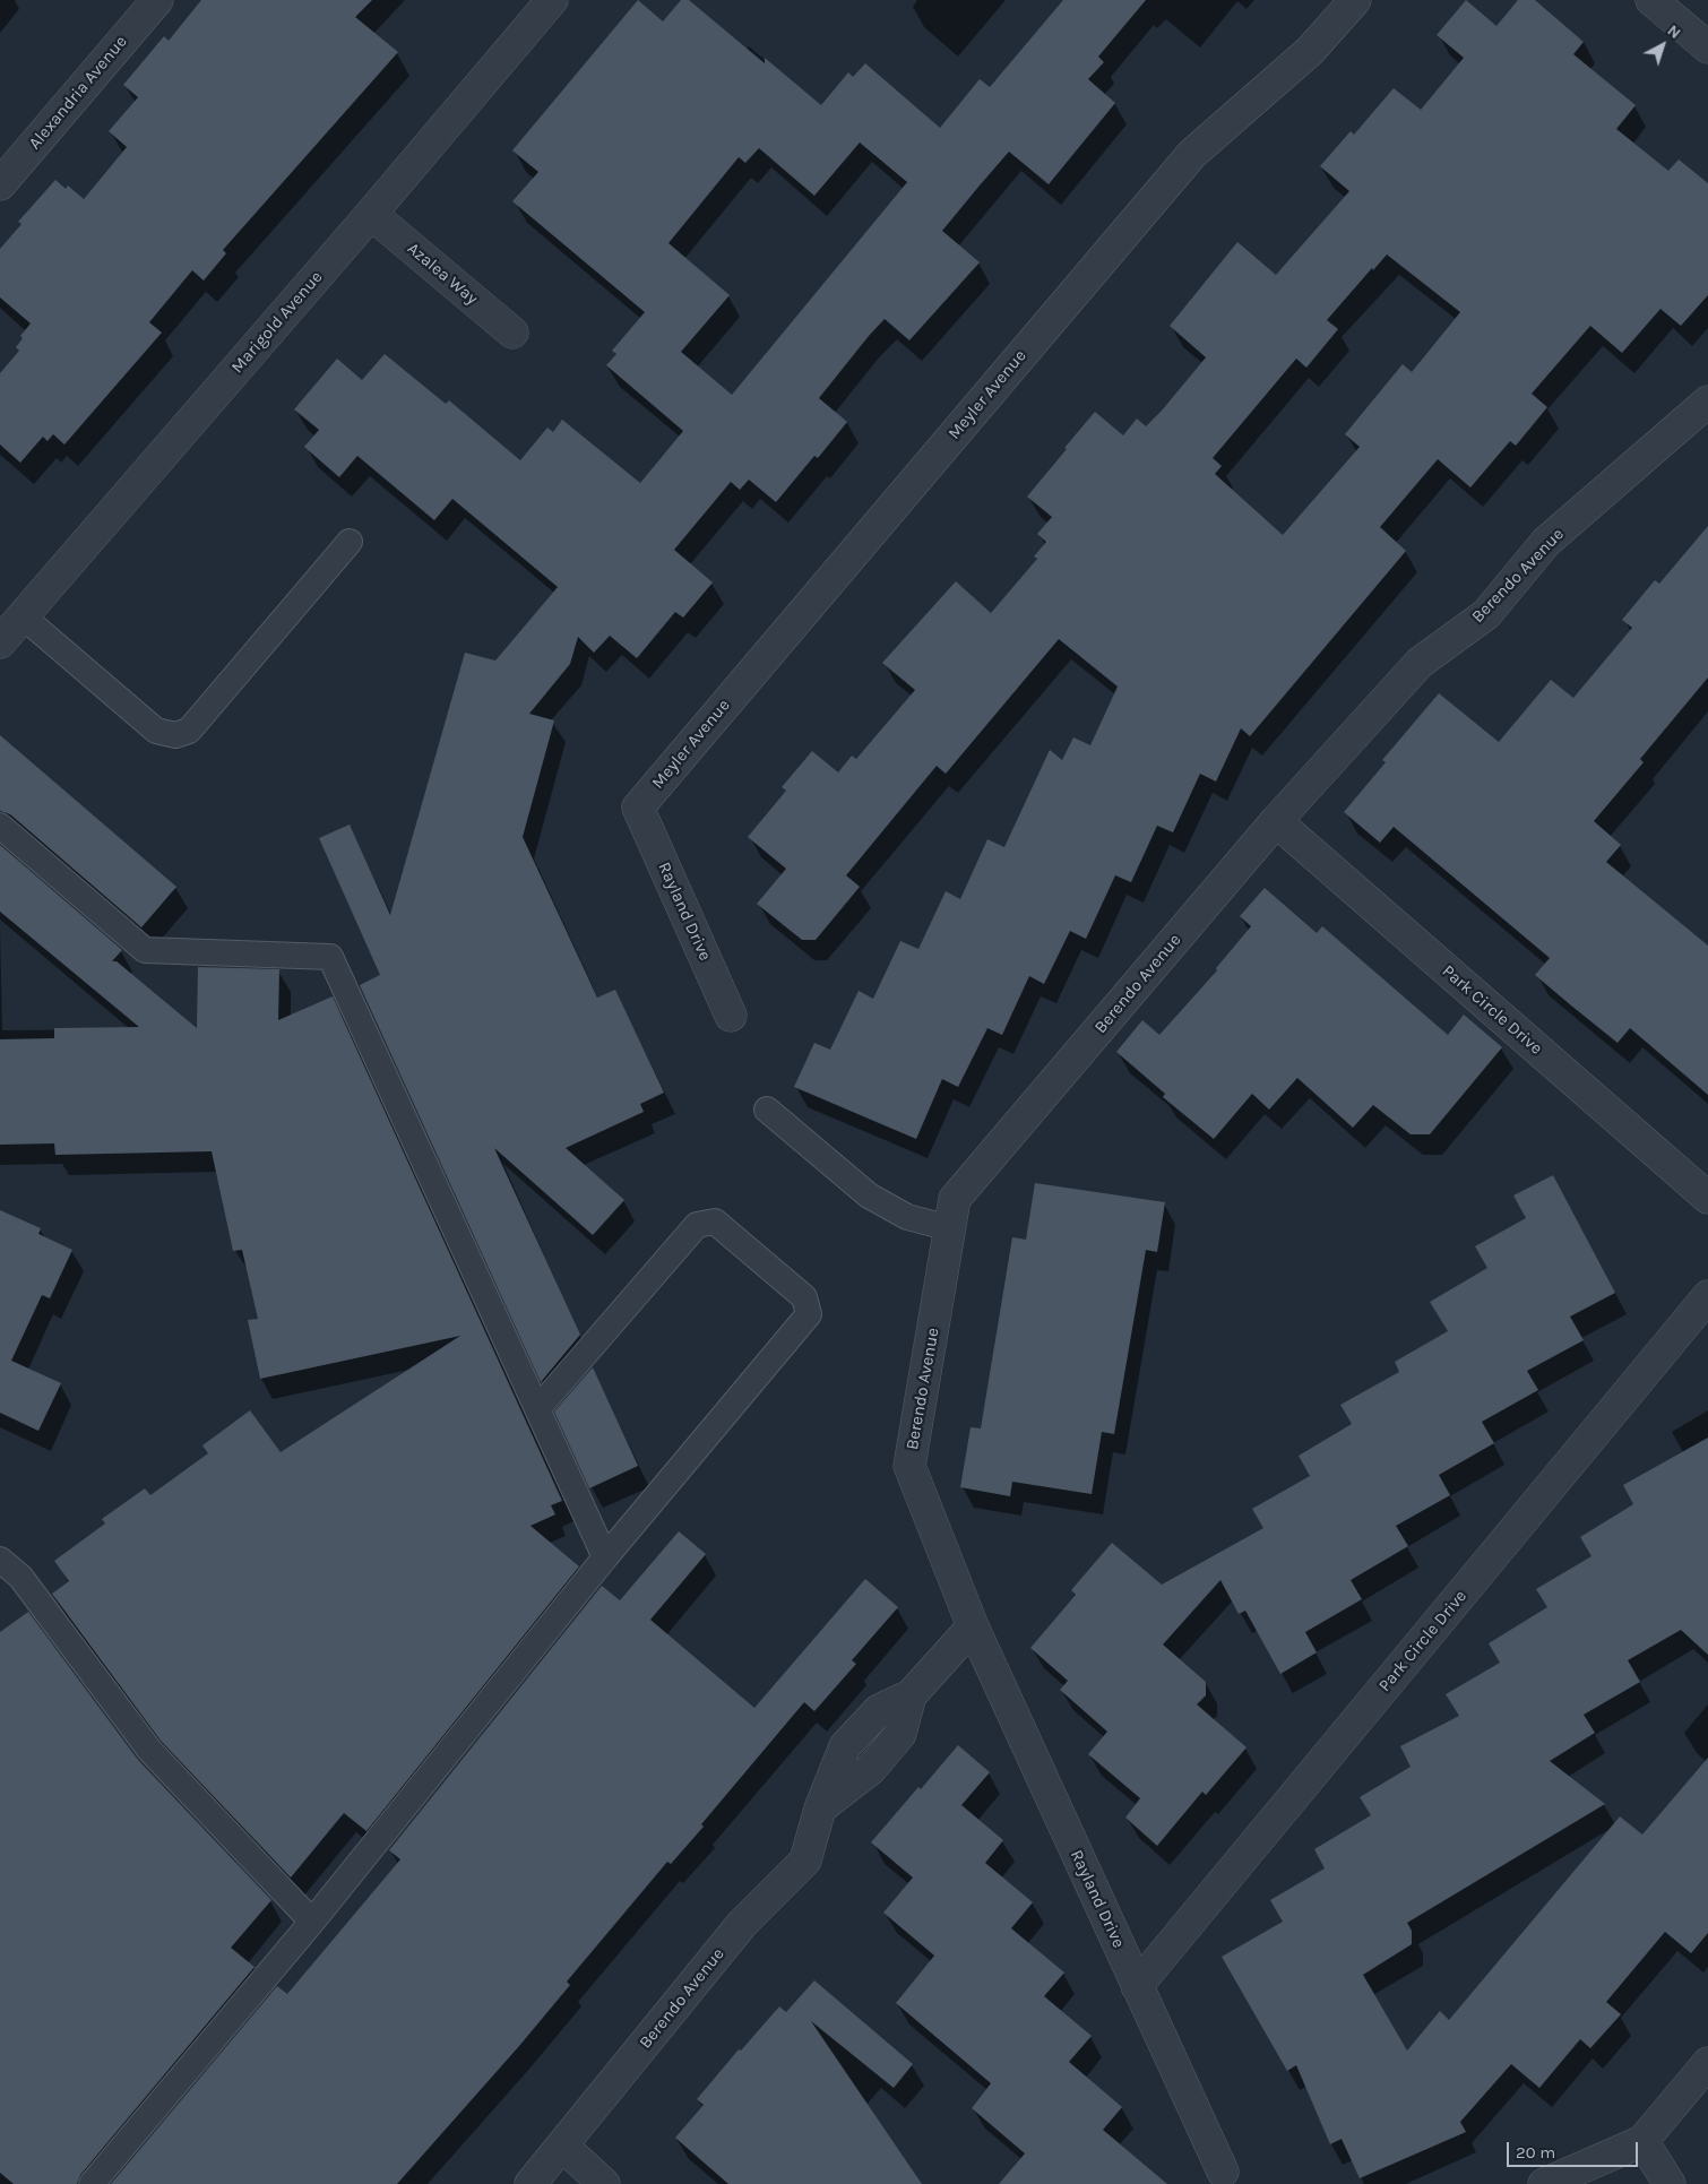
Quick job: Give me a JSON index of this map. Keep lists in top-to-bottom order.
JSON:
{
  "streets": {
    "street": [
      "Alexandria Avenue",
      "Azalea Way",
      "Marigold Avenue",
      "Meyler Avenue",
      "Berendo Avenue",
      "Rayland Drive",
      "Park Circle Drive"
    ]
  },
  "crossings": [
    ["Azalea Way", "Marigold Avenue"],
    ["Meyler Avenue", "Rayland Drive"],
    ["Berendo Avenue", "Rayland Drive"],
    ["Berendo Avenue", "Park Circle Drive"],
    ["Rayland Drive", "Park Circle Drive"]
  ],
  "scale_bar": "20 m",
  "north": "top right"
}
